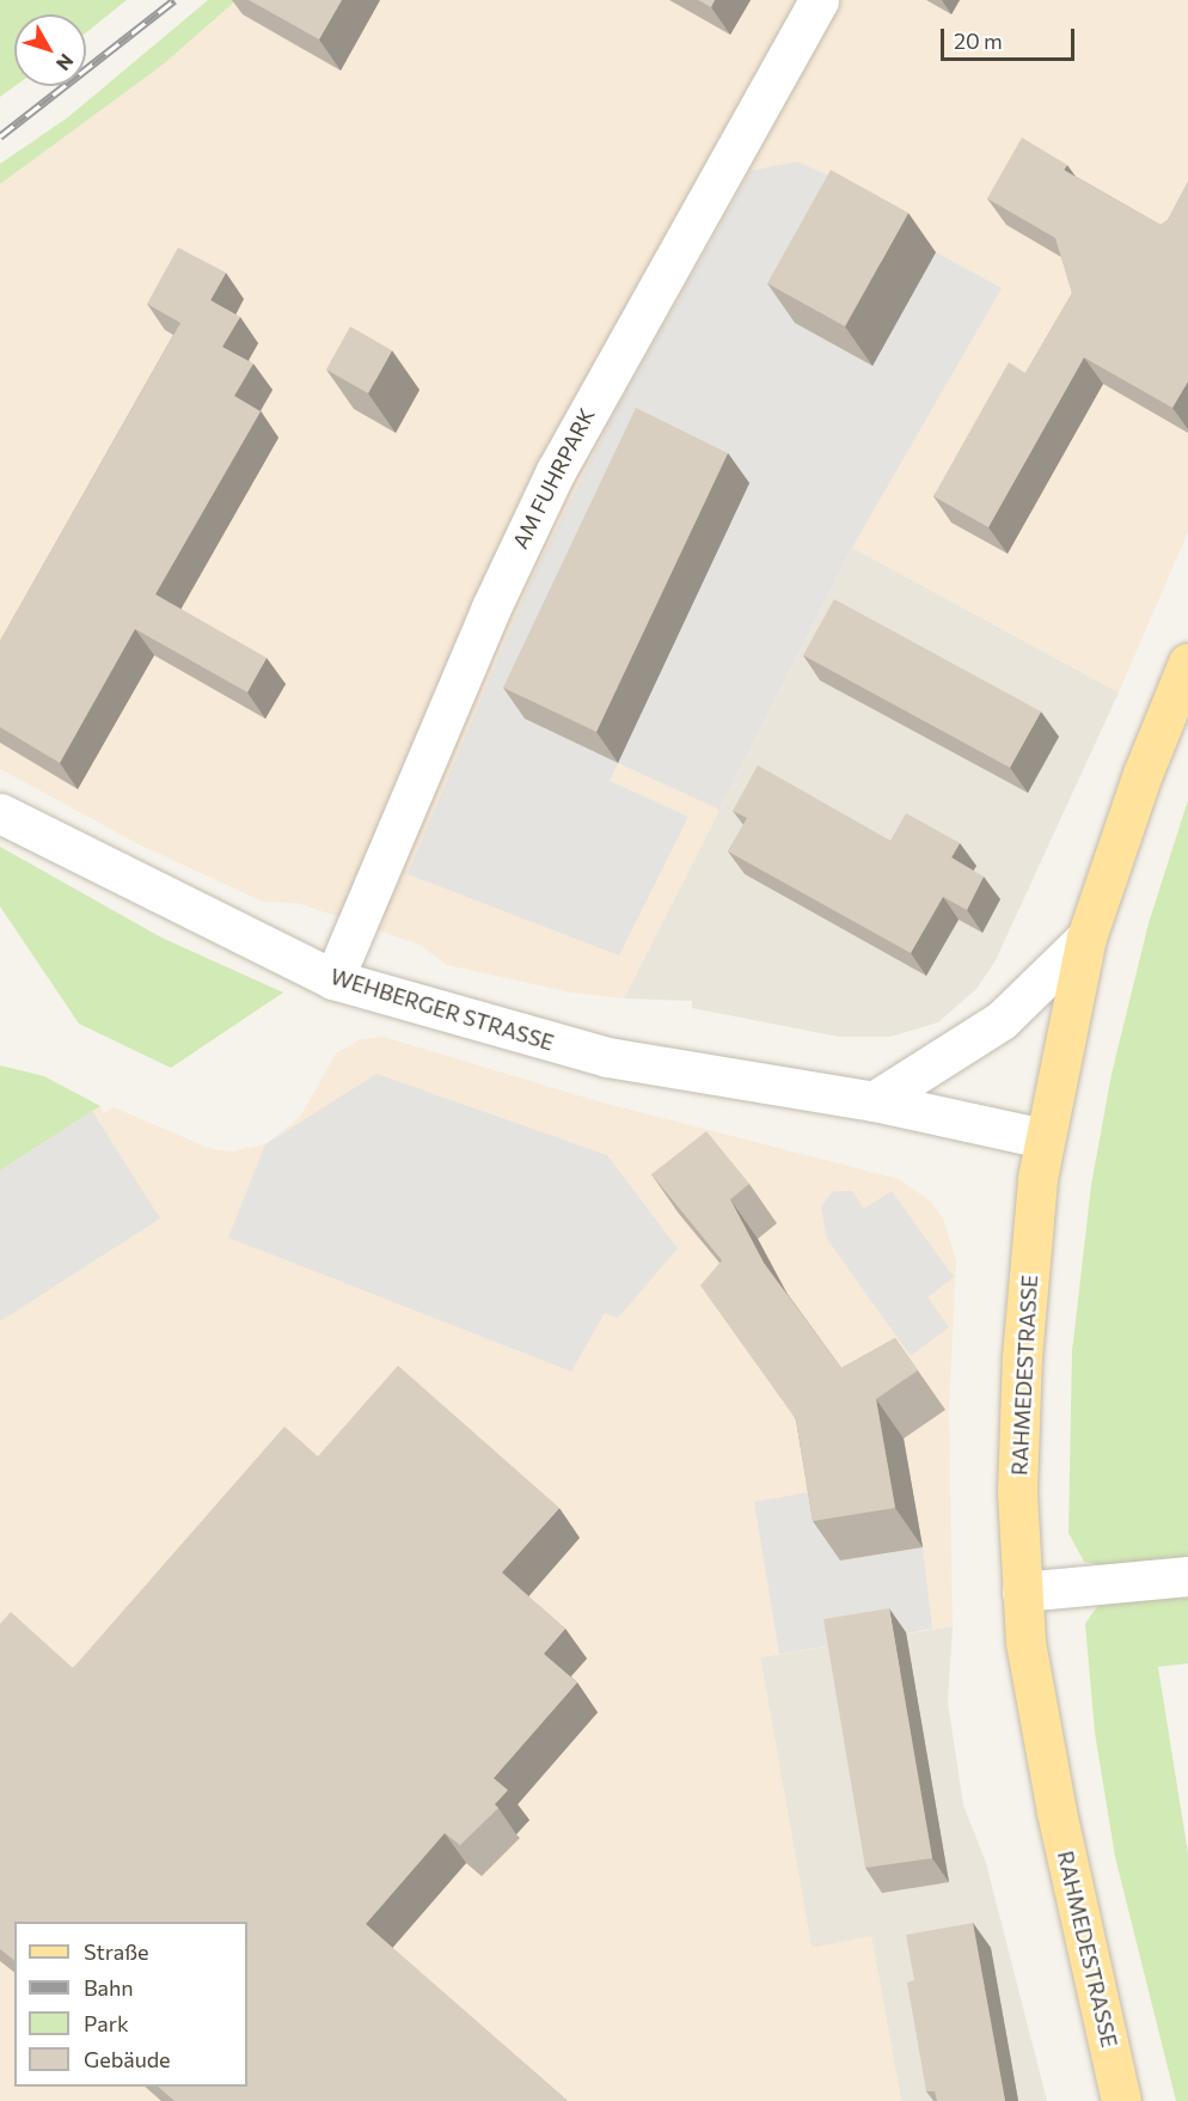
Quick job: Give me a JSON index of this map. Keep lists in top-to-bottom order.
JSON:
{
  "streets": {
    "main road": ["RAHMEDESTRASSE"],
    "street": ["AM FUHRPARK", "WEHBERGER STRASSE"]
  },
  "crossings": [
    ["AM FUHRPARK", "WEHBERGER STRASSE"],
    ["WEHBERGER STRASSE", "RAHMEDESTRASSE"]
  ],
  "legend": [
    "Straße",
    "Bahn",
    "Park",
    "Gebäude"
  ],
  "scale_bar": "20 m",
  "north": "bottom right"
}
